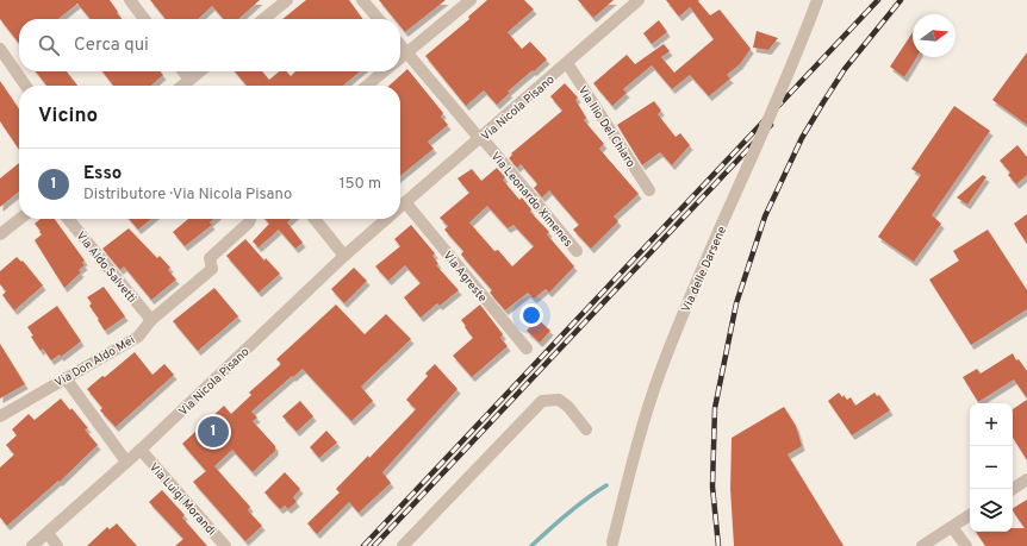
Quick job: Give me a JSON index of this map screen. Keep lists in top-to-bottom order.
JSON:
{
  "streets": {
    "street": [
      "Via Nicola Pisano",
      "Via Ilio Del Chiaro",
      "Via Leonardo Ximenes",
      "Via Aldo Salvetti",
      "Via delle Darsene",
      "Via Agreste",
      "Via Don Aldo Mei",
      "Via Luigi Morandi"
    ]
  },
  "crossings": [
    ["Via Nicola Pisano", "Via Ilio Del Chiaro"],
    ["Via Nicola Pisano", "Via Leonardo Ximenes"],
    ["Via Nicola Pisano", "Via Agreste"],
    ["Via Nicola Pisano", "Via Luigi Morandi"],
    ["Via Aldo Salvetti", "Via Don Aldo Mei"]
  ],
  "north": "right",
  "page": {
    "search": "Cerca qui",
    "heading": "Vicino",
    "list": [
      {
        "mark": "1",
        "name": "Esso",
        "note": "Distributore · Via Nicola Pisano",
        "value": "150 m"
      }
    ],
    "map_buttons": ["+", "−"],
    "pins": "1"
  }
}
